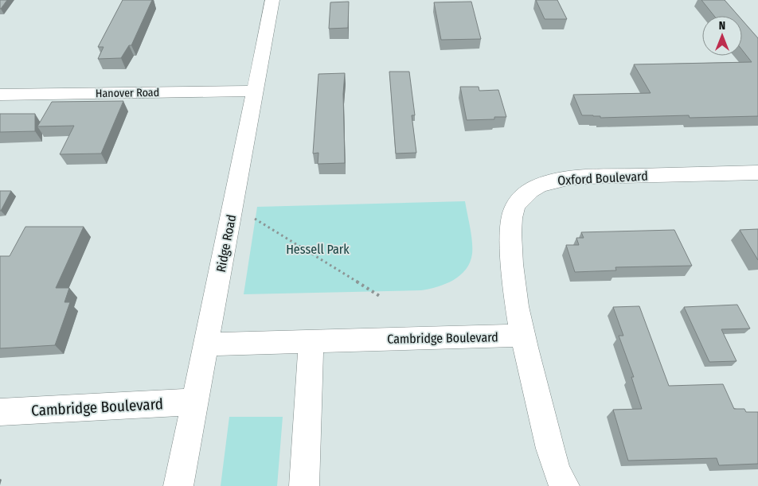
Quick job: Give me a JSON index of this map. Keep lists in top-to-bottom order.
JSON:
{
  "streets": {
    "street": [
      "Hanover Road",
      "Oxford Boulevard",
      "Ridge Road",
      "Cambridge Boulevard"
    ]
  },
  "crossings": [
    ["Hanover Road", "Ridge Road"],
    ["Oxford Boulevard", "Cambridge Boulevard"],
    ["Ridge Road", "Cambridge Boulevard"]
  ],
  "parks": ["Hessell Park"],
  "north": "top"
}
